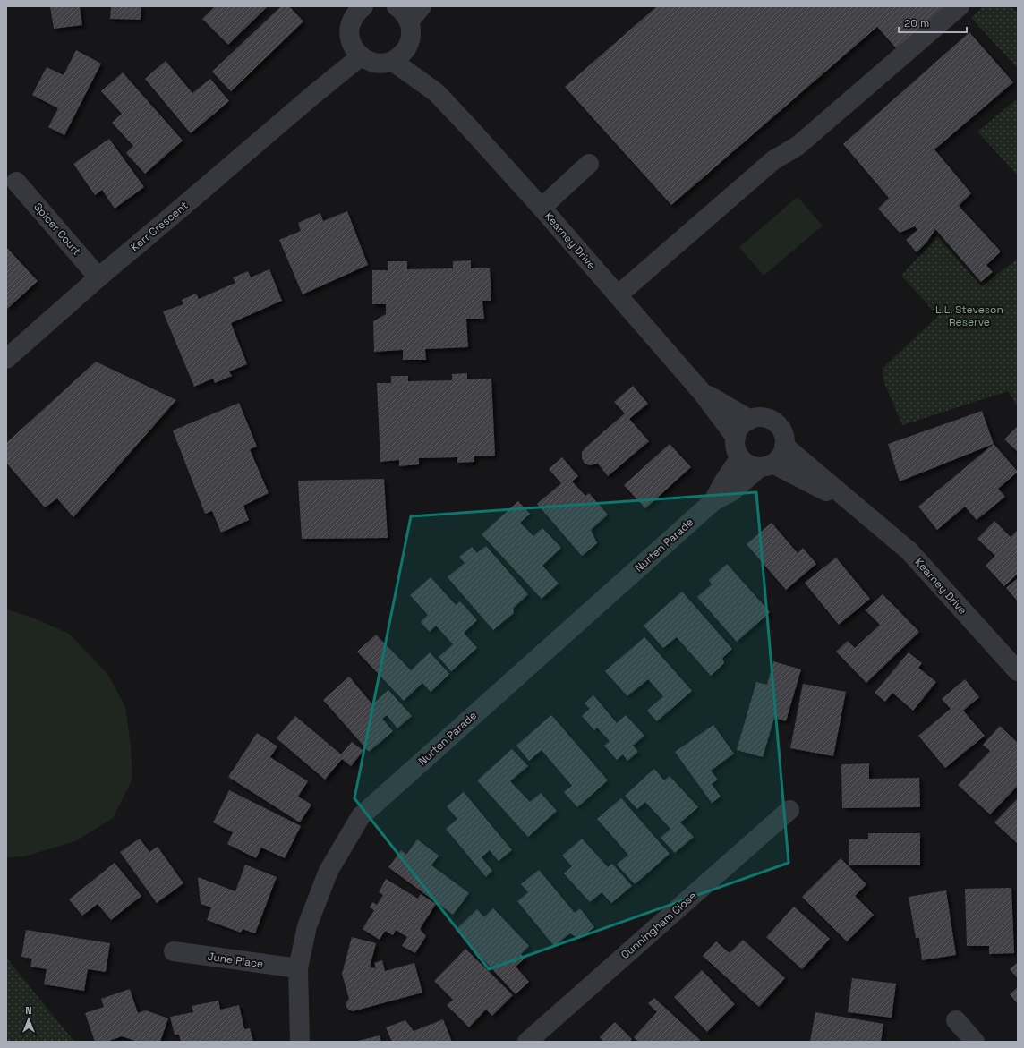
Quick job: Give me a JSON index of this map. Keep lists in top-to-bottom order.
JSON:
{
  "streets": {
    "street": [
      "Kerr Crescent",
      "Spicer Court",
      "Kearney Drive",
      "Nurten Parade",
      "Cunningham Close",
      "June Place"
    ]
  },
  "crossings": [
    ["Kerr Crescent", "Spicer Court"],
    ["Kearney Drive", "Nurten Parade"],
    ["Nurten Parade", "June Place"]
  ],
  "parks": ["L.L. Steveson Reserve"],
  "scale_bar": "20 m",
  "north": "top"
}
